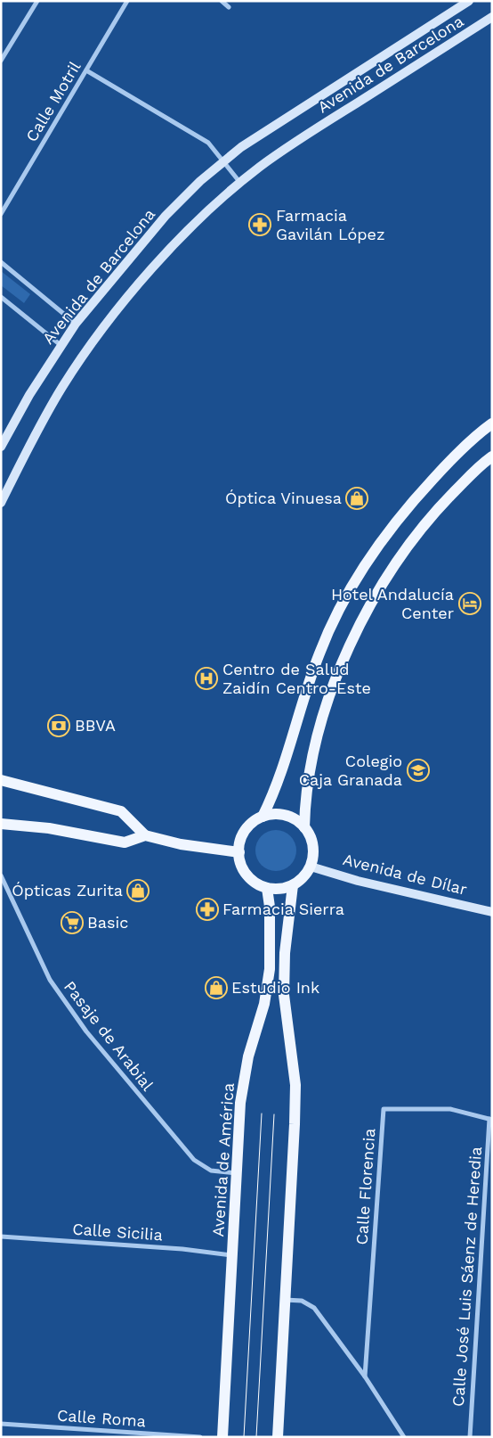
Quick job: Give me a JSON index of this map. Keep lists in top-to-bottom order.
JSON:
{
  "streets": {
    "main road": ["Avenida de Barcelona", "Avenida de Dílar", "Avenida de América"],
    "street": [
      "Calle Motril",
      "Pasaje de Arabial",
      "Calle Florencia",
      "Calle Sicilia",
      "Calle José Luis Sáenz de Heredia",
      "Calle Roma"
    ]
  },
  "crossings": [
    ["Avenida de Dílar", "Avenida de América"],
    ["Pasaje de Arabial", "Avenida de América"],
    ["Avenida de América", "Calle Sicilia"],
    ["Calle Florencia", "Calle José Luis Sáenz de Heredia"]
  ],
  "places": {
    "pharmacy": ["Farmacia Gavilán López", "Farmacia Sierra"],
    "shop": ["Óptica Vinuesa", "Ópticas Zurita", "Estudio Ink"],
    "hotel": ["Hotel Andalucía Center"],
    "hospital": ["Centro de Salud Zaidín Centro-Este"],
    "bank": ["BBVA"],
    "school or university": ["Colegio Caja Granada"],
    "supermarket": ["Basic"]
  }
}
